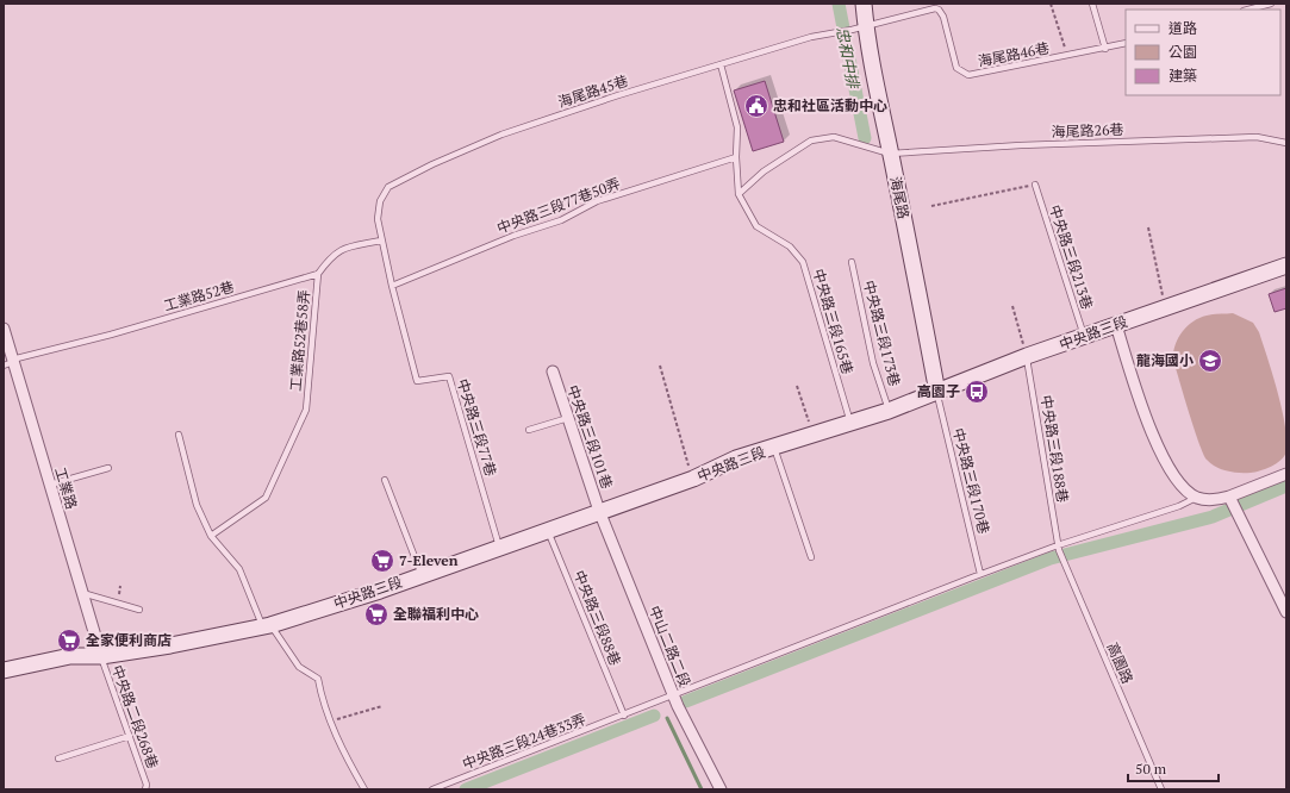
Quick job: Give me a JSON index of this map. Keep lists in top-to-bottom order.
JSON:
{
  "streets": {
    "street": [
      "海尾路",
      "中央路三段",
      "中央路三段101巷",
      "工業路",
      "中山二路二段"
    ],
    "lane": [
      "海尾路46巷",
      "海尾路45巷",
      "海尾路26巷",
      "中央路三段77巷50弄",
      "中央路三段213巷",
      "工業路52巷",
      "中央路三段165巷",
      "中央路三段173巷",
      "工業路52巷58弄",
      "中央路三段77巷",
      "中央路三段188巷",
      "中央路三段170巷",
      "中央路三段88巷",
      "高園路",
      "中央路二段268巷",
      "中央路三段24巷33弄"
    ]
  },
  "crossings": [
    ["海尾路46巷", "海尾路45巷"],
    ["海尾路46巷", "海尾路"],
    ["海尾路45巷", "海尾路"],
    ["海尾路45巷", "中央路三段77巷"],
    ["海尾路26巷", "海尾路"],
    ["海尾路", "中央路三段"],
    ["海尾路", "中央路三段170巷"],
    ["中央路三段77巷50弄", "中央路三段77巷"],
    ["中央路三段213巷", "中央路三段"],
    ["工業路52巷", "工業路52巷58弄"],
    ["工業路52巷", "工業路"],
    ["中央路三段165巷", "中央路三段"],
    ["中央路三段173巷", "中央路三段"],
    ["中央路三段", "中央路三段77巷"],
    ["中央路三段", "中央路三段101巷"],
    ["中央路三段", "中央路三段188巷"],
    ["中央路三段", "中央路三段170巷"],
    ["中央路三段", "工業路"],
    ["中央路三段", "中央路三段88巷"],
    ["中央路三段", "中山二路二段"],
    ["中央路三段", "中央路二段268巷"],
    ["中央路三段101巷", "中山二路二段"],
    ["中央路三段188巷", "高園路"],
    ["中央路三段188巷", "中央路三段24巷33弄"],
    ["中央路三段170巷", "中央路三段24巷33弄"],
    ["工業路", "中央路二段268巷"],
    ["中央路三段88巷", "中央路三段24巷33弄"],
    ["中山二路二段", "中央路三段24巷33弄"],
    ["高園路", "中央路三段24巷33弄"]
  ],
  "water": ["忠和中排"],
  "places": {
    "public building": ["忠和社區活動中心"],
    "school or university": ["龍海國小"],
    "bus stop": ["高園子"],
    "supermarket": ["7-Eleven", "全聯福利中心", "全家便利商店"]
  },
  "legend": ["道路", "公園", "建築"],
  "scale_bar": "50 m"
}
